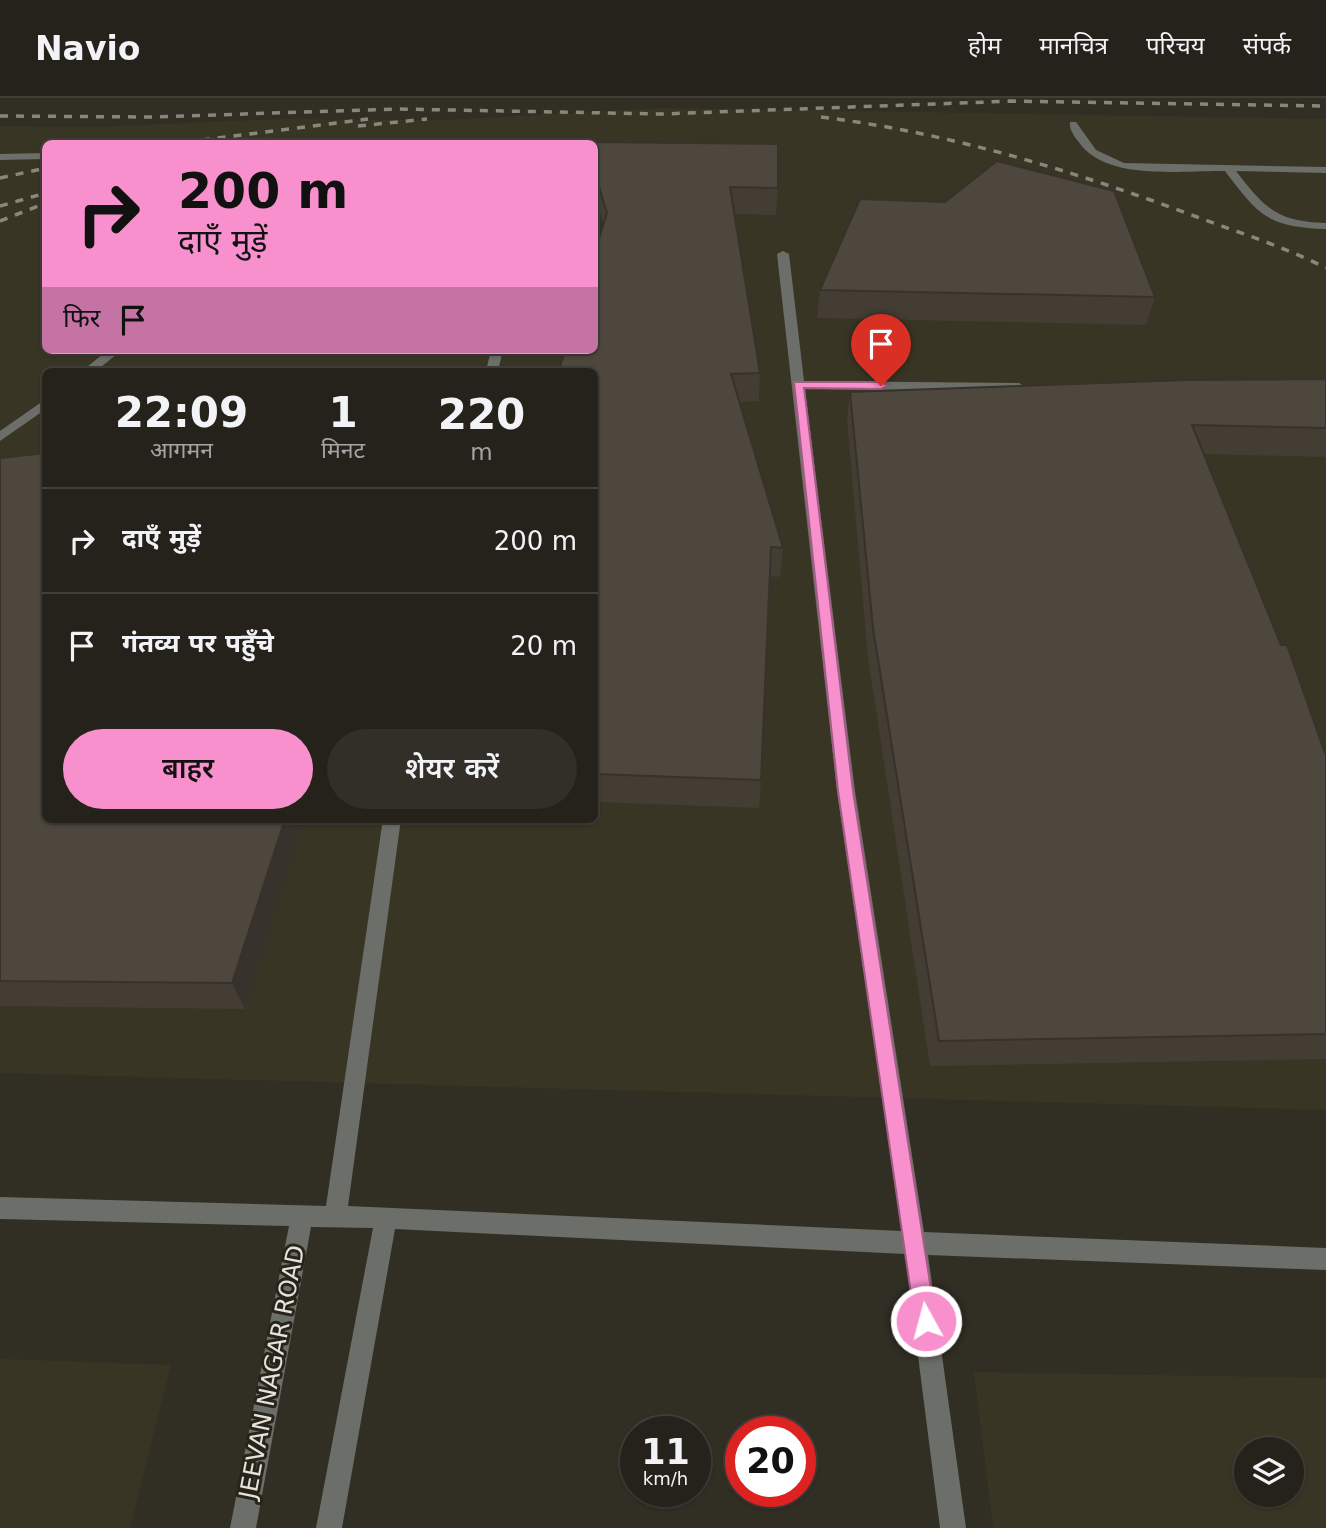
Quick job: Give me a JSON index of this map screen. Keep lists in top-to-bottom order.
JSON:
{
  "streets": {
    "street": ["JEEVAN NAGAR ROAD"]
  },
  "page": {
    "header": "Navio",
    "nav": [
      "होम",
      "मानचित्र",
      "परिचय",
      "संपर्क"
    ],
    "turn": ["200 m", "दाएँ मुड़ें"],
    "then": "फिर",
    "eta": [
      "22:09",
      "आगमन",
      "1",
      "मिनट",
      "220",
      "m"
    ],
    "list": [
      {
        "name": "दाएँ मुड़ें",
        "value": "200 m"
      },
      {
        "name": "गंतव्य पर पहुँचे",
        "value": "20 m"
      }
    ],
    "buttons": ["बाहर", "शेयर करें"],
    "speed": "11 km/h",
    "limit": "20"
  }
}
